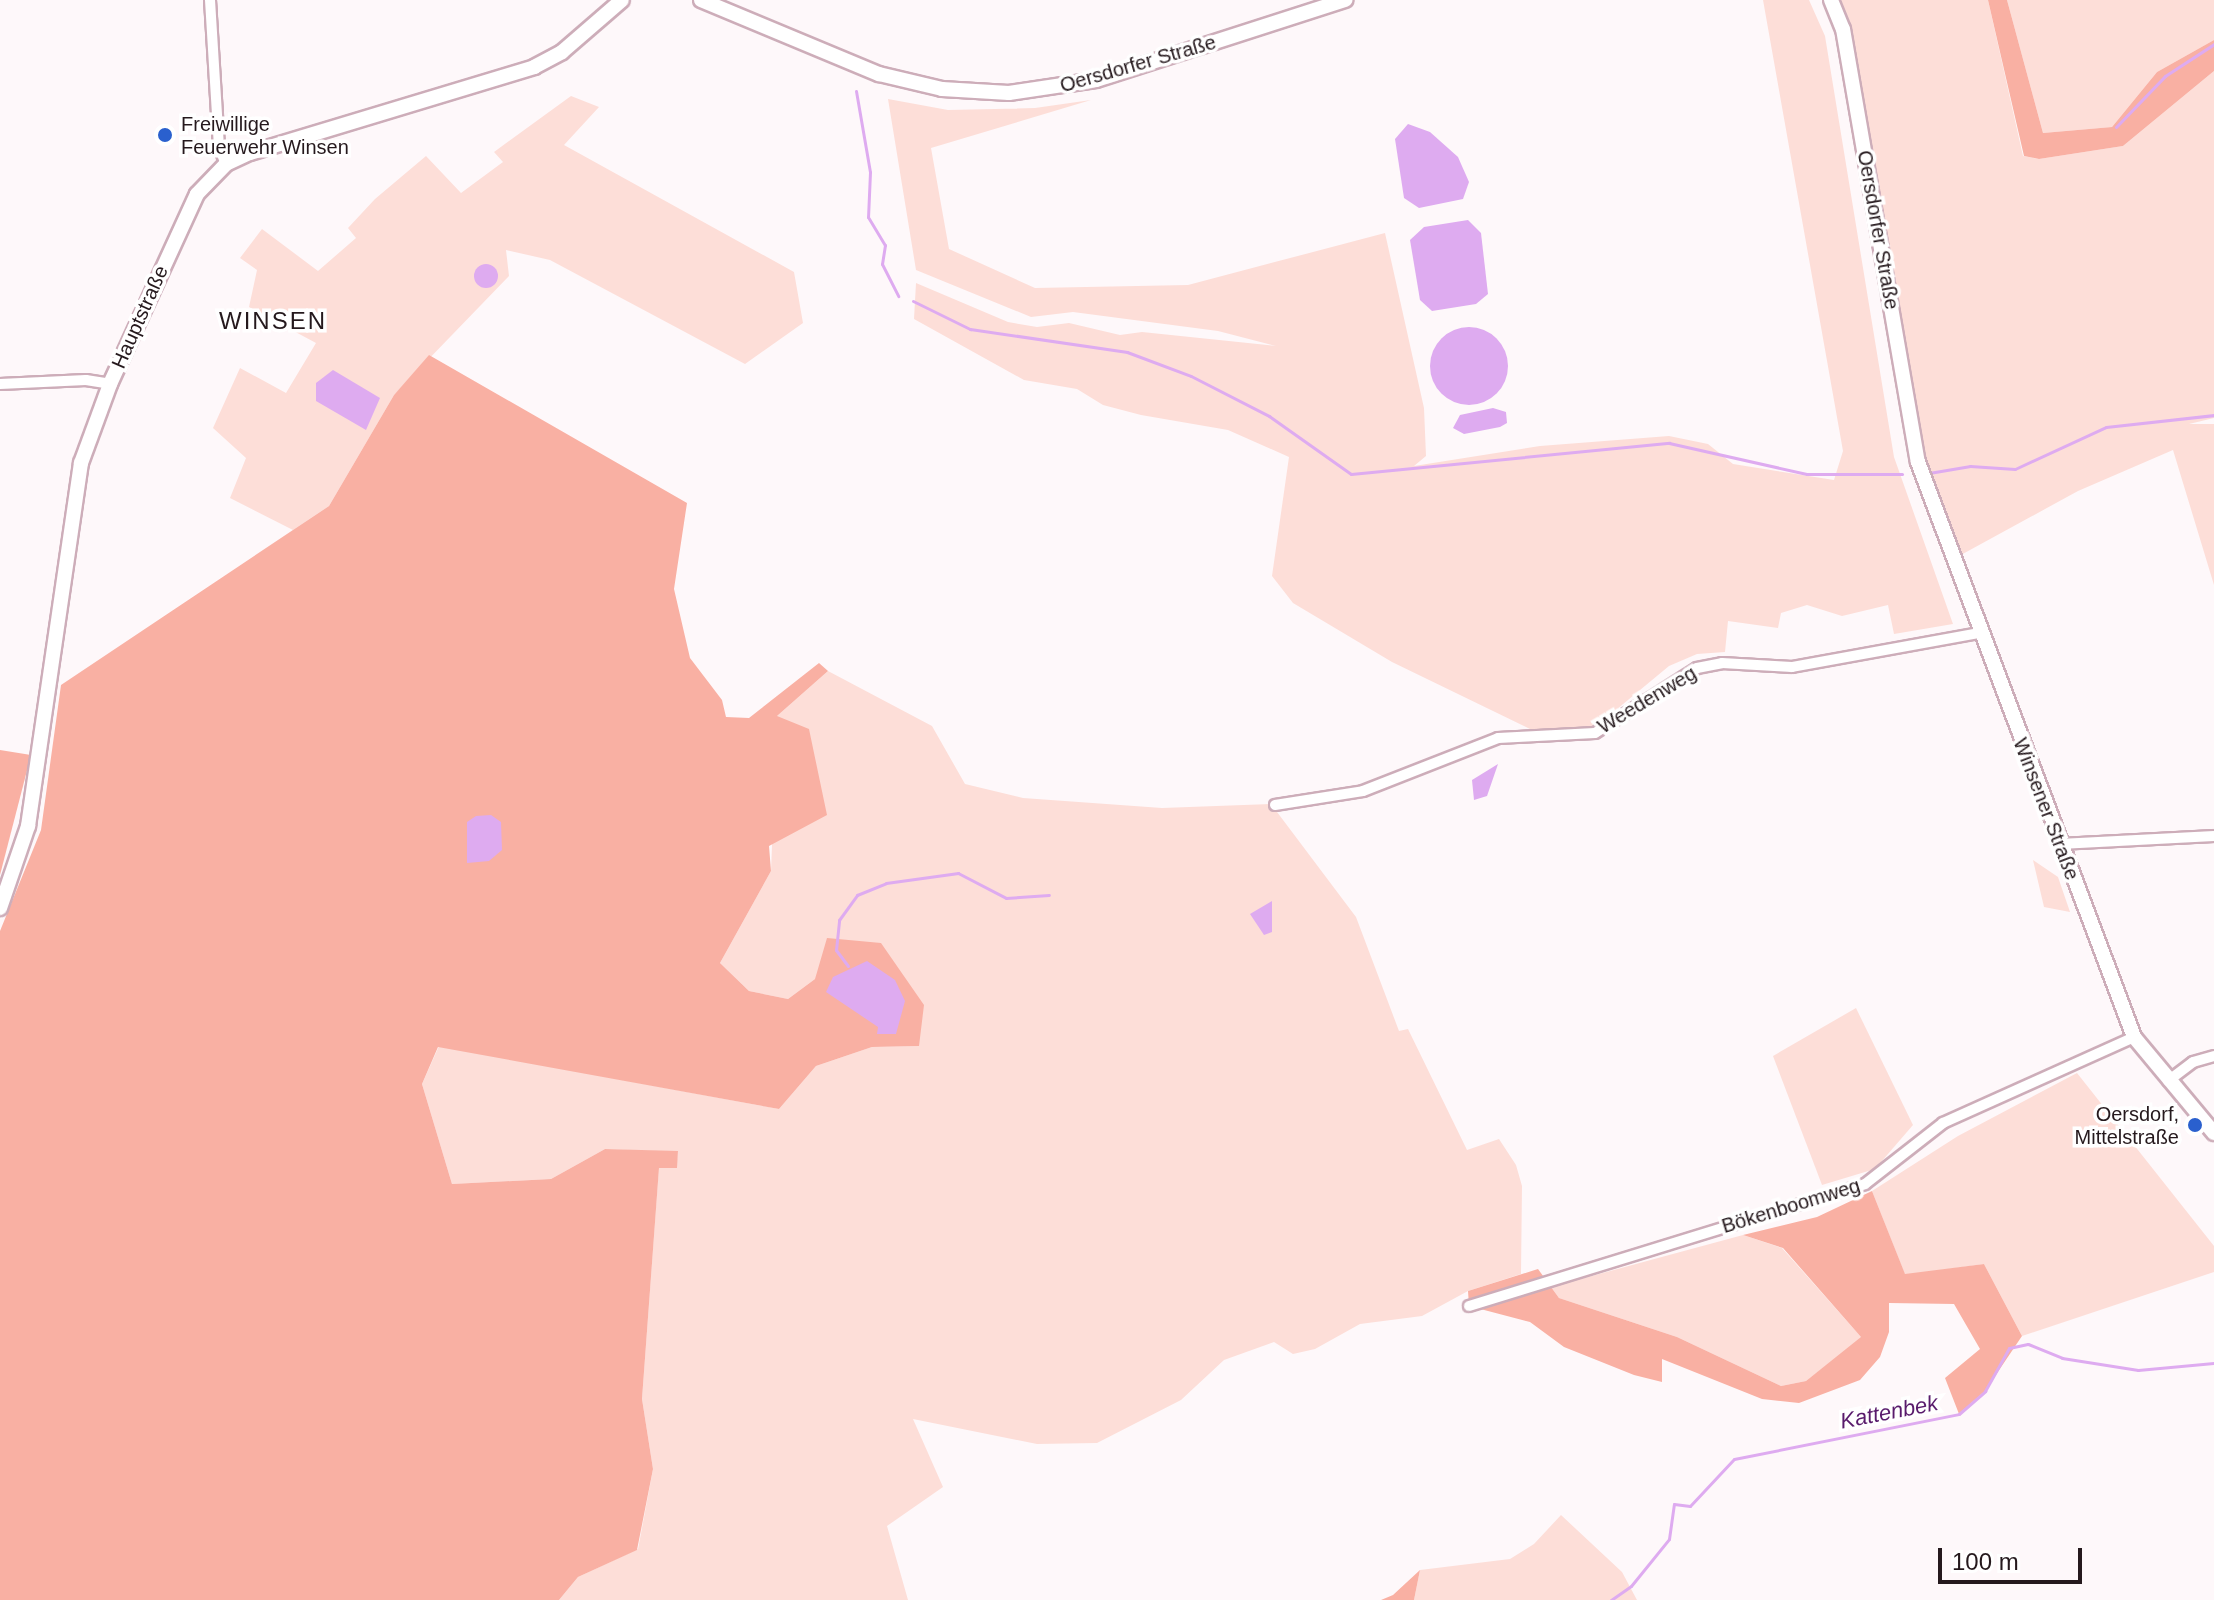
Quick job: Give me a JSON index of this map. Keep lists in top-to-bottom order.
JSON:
{
  "streets": {
    "street": [
      "Oersdorfer Straße",
      "Hauptstraße",
      "Weedenweg",
      "Winsener Straße",
      "Bökenboomweg"
    ]
  },
  "crossings": [
    ["Oersdorfer Straße", "Winsener Straße"],
    ["Weedenweg", "Winsener Straße"],
    ["Winsener Straße", "Bökenboomweg"]
  ],
  "districts": ["WINSEN"],
  "water": ["Kattenbek"],
  "places": ["Freiwillige Feuerwehr Winsen", "Oersdorf, Mittelstraße"],
  "scale_bar": "100 m"
}
